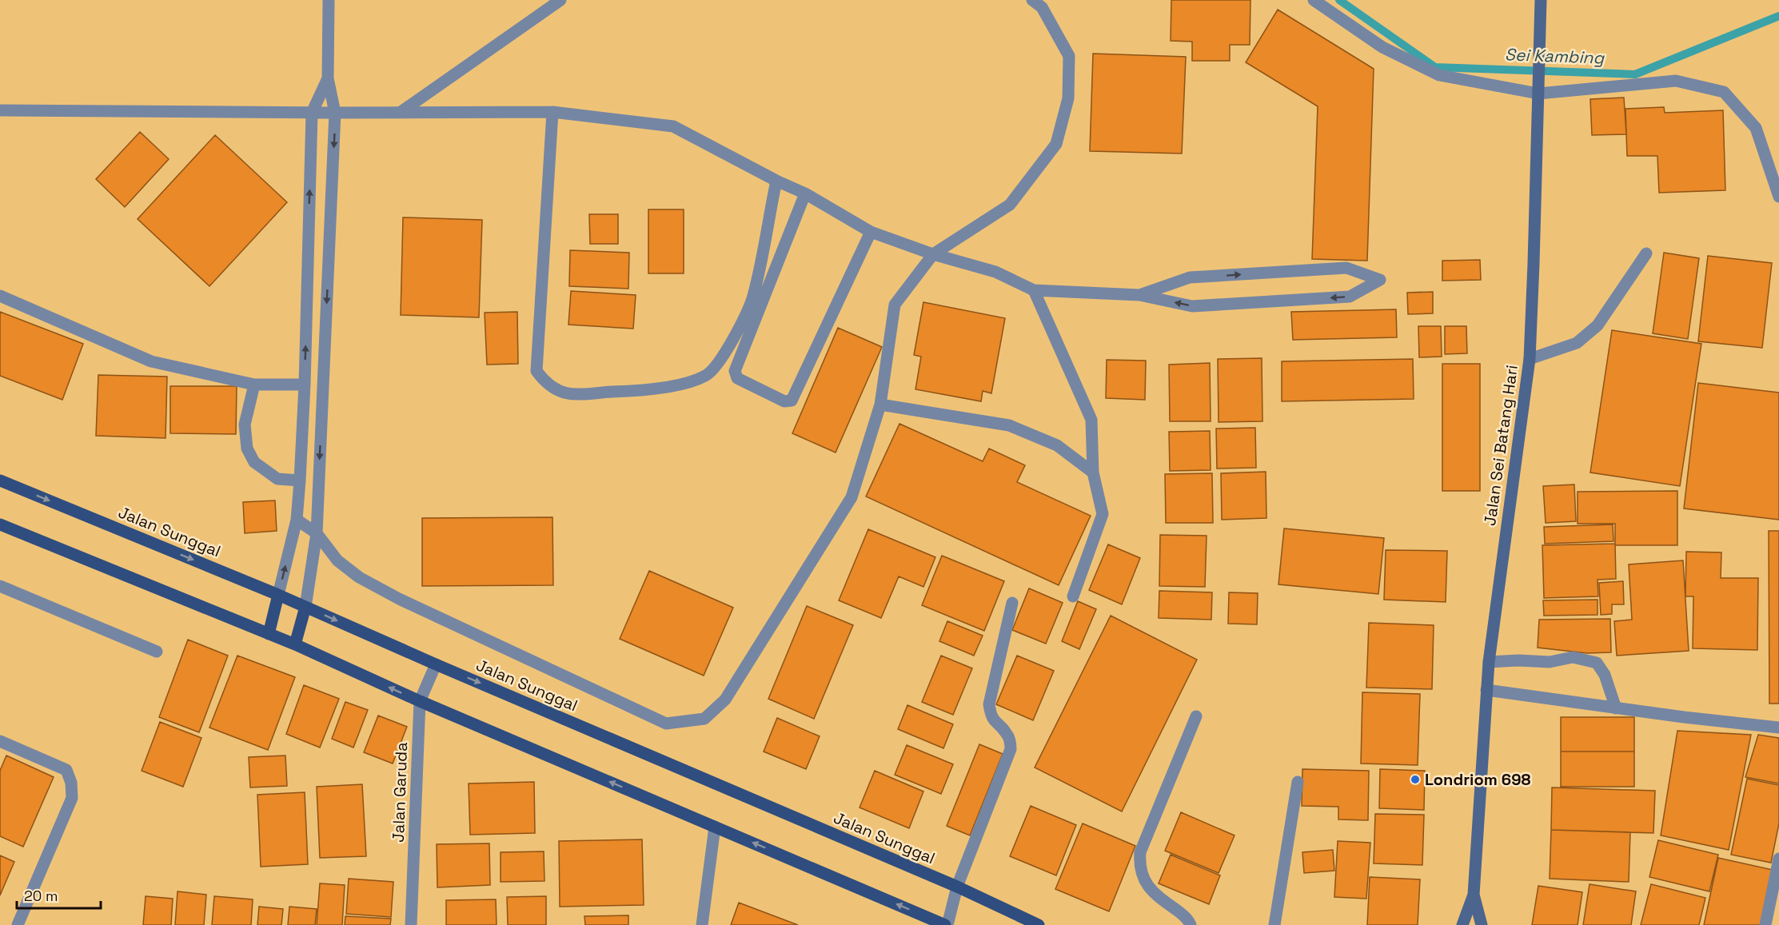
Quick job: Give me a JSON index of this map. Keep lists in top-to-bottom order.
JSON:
{
  "streets": {
    "main road": ["Jalan Sunggal"],
    "street": ["Jalan Sei Batang Hari", "Jalan Garuda"]
  },
  "crossings": [
    ["Jalan Sunggal", "Jalan Garuda"]
  ],
  "water": ["Sei Kambing"],
  "places": ["Londriom 698"],
  "scale_bar": "20 m"
}
